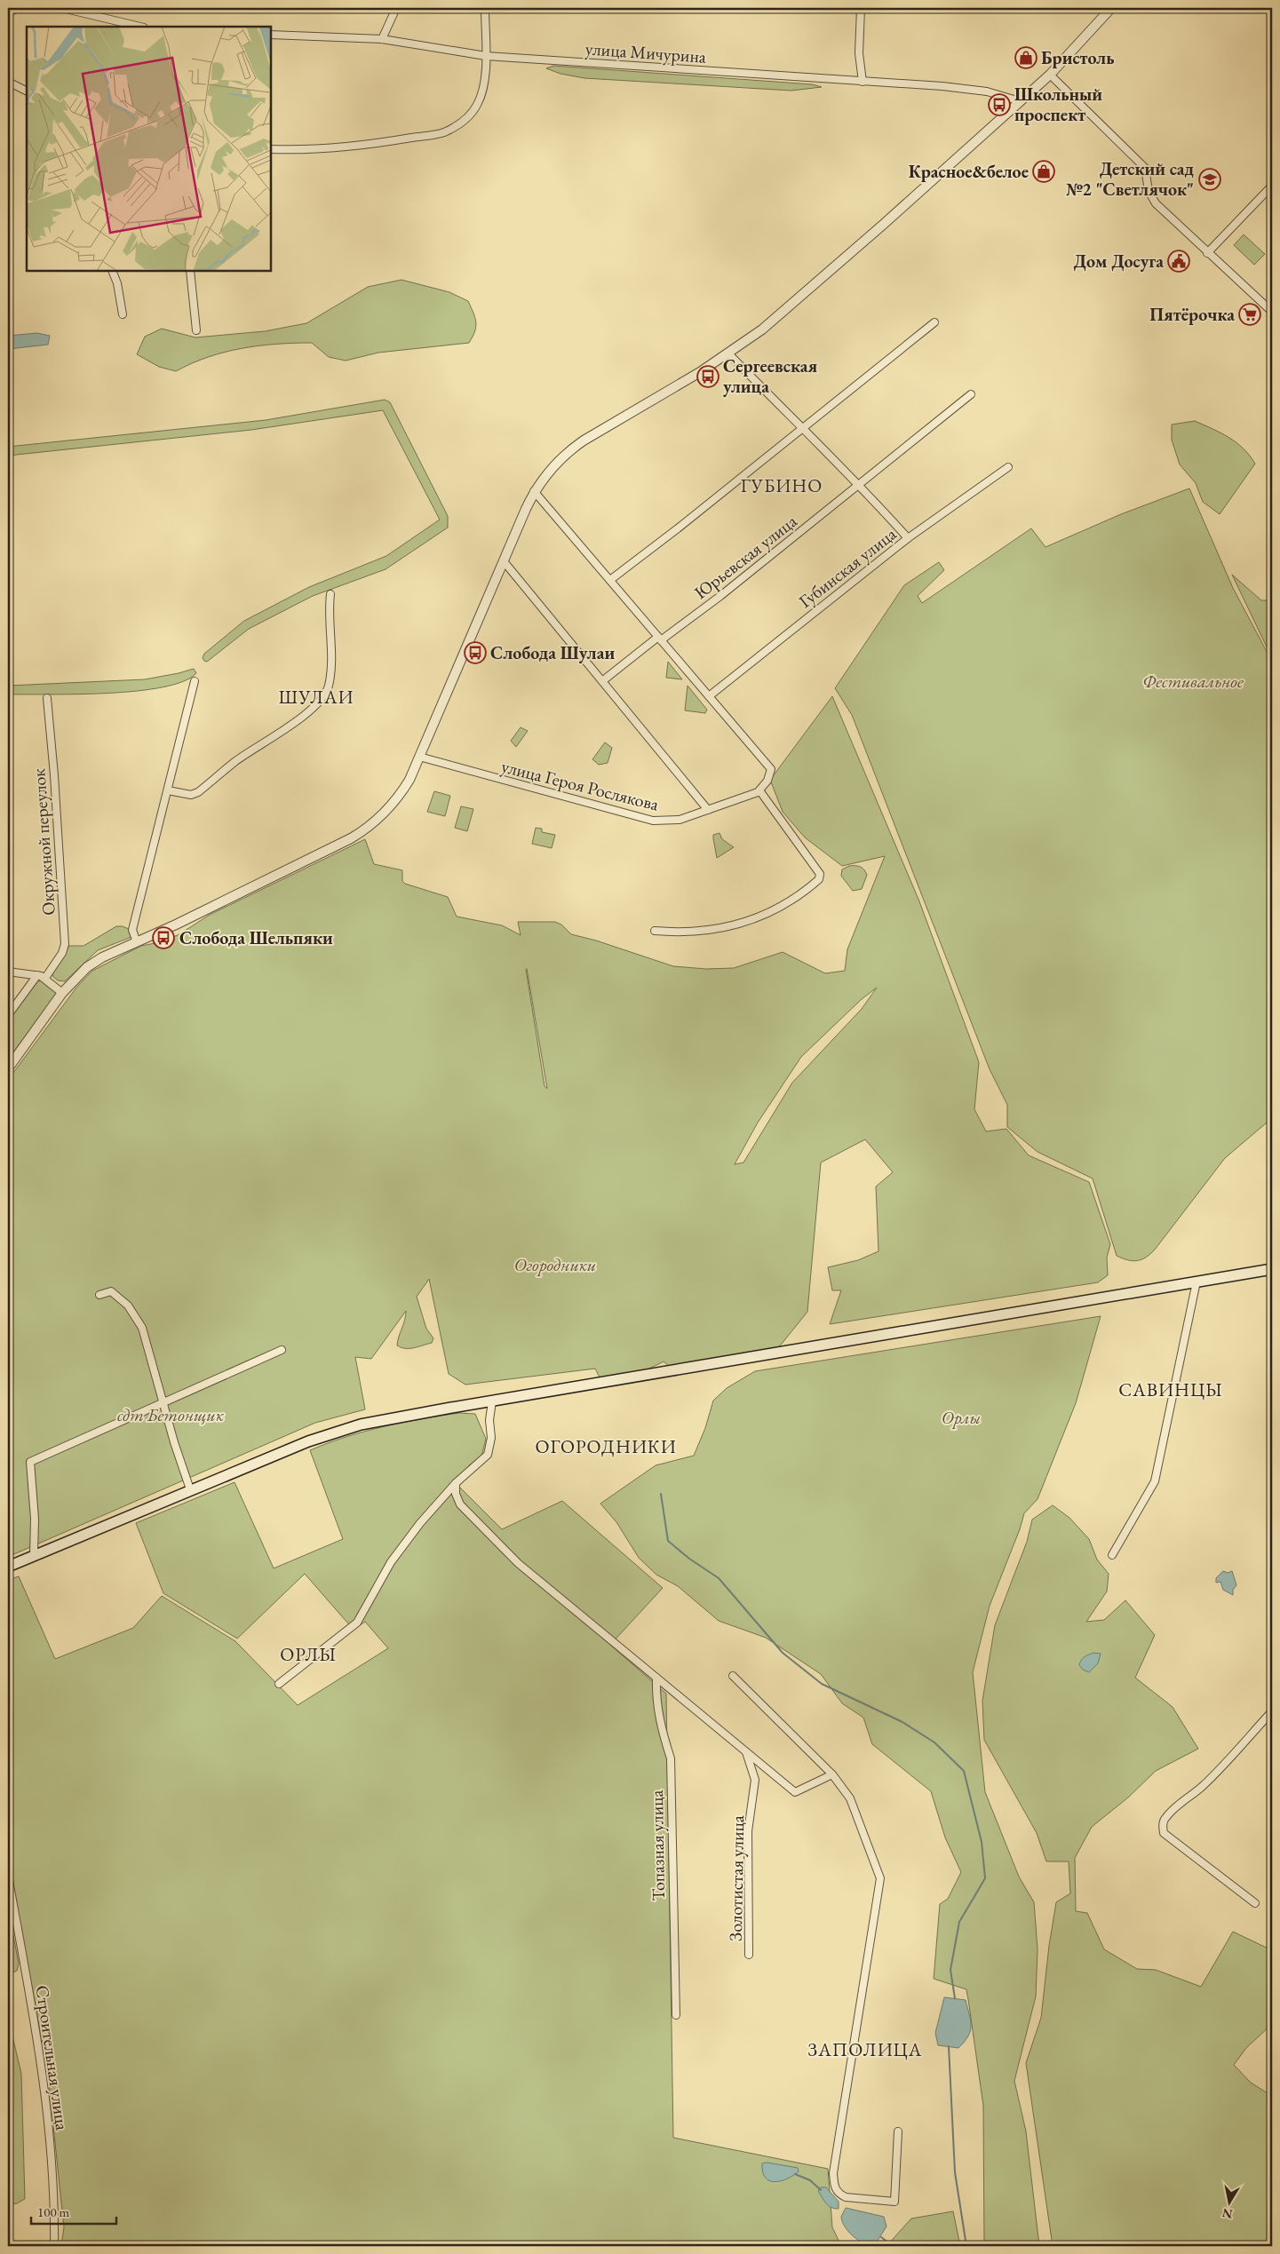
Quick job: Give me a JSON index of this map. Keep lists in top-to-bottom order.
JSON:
{
  "streets": {
    "street": [
      "улица Мичурина",
      "Юрьевская улица",
      "Губинская улица",
      "улица Героя Рослякова",
      "Окружной переулок",
      "Топазная улица",
      "Золотистая улица",
      "Строительная улица"
    ]
  },
  "districts": [
    "ГУБИНО",
    "ШУЛАИ",
    "САВИНЦЫ",
    "ОГОРОДНИКИ",
    "ОРЛЫ",
    "ЗАПОЛИЦА"
  ],
  "parks": [
    "Фестивальное",
    "Огородники",
    "сдт Бетонщик",
    "Орлы"
  ],
  "places": {
    "shop": ["Бристоль", "Красное&белое"],
    "bus stop": [
      "Школьный проспект",
      "Сергеевская улица",
      "Слобода Шулаи",
      "Слобода Шельпяки"
    ],
    "school or university": ["Детский сад №2 \"Светлячок\""],
    "public building": ["Дом Досуга"],
    "supermarket": ["Пятёрочка"]
  },
  "scale_bar": "100 m",
  "north": "bottom"
}
